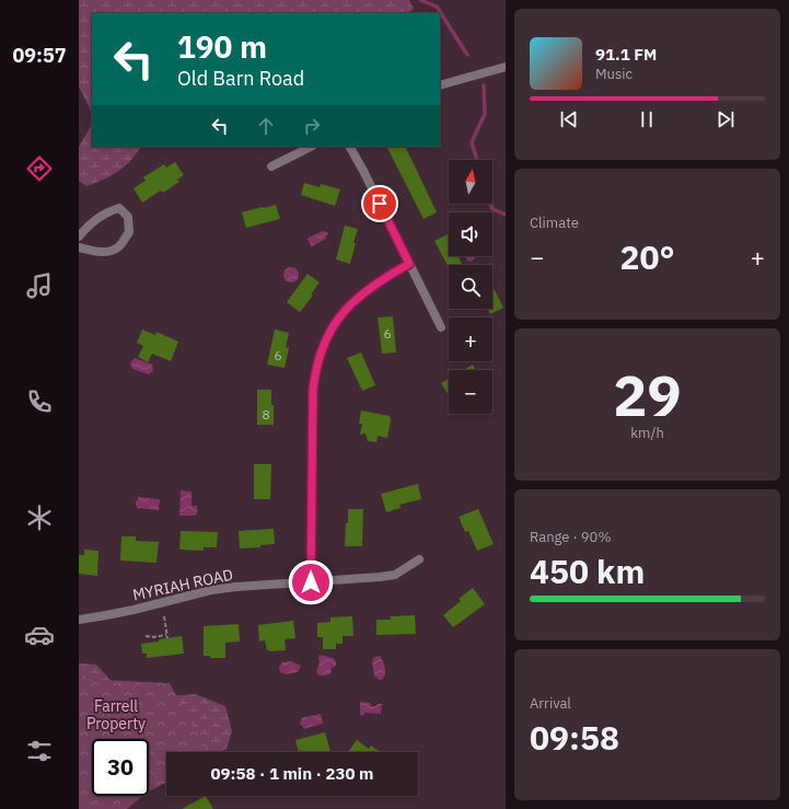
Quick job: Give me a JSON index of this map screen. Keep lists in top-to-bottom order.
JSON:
{
  "streets": {
    "street": ["MYRIAH ROAD"]
  },
  "parks": ["Farrell Property"],
  "house_numbers": ["6", "6", "8"],
  "north": "top",
  "page": {
    "tabs": "09:57",
    "turn": ["190 m", "Old Barn Road"],
    "song": ["91.1 FM", "Music"],
    "map_buttons": ["+", "−"],
    "tile": [
      "Climate",
      ["29", "km/h"],
      ["Range · 90%", "450 km"],
      ["Arrival", "09:58"]
    ],
    "heat": ["−", "20°", "+"],
    "limit": "30",
    "trip": "09:58 · 1 min · 230 m"
  }
}
